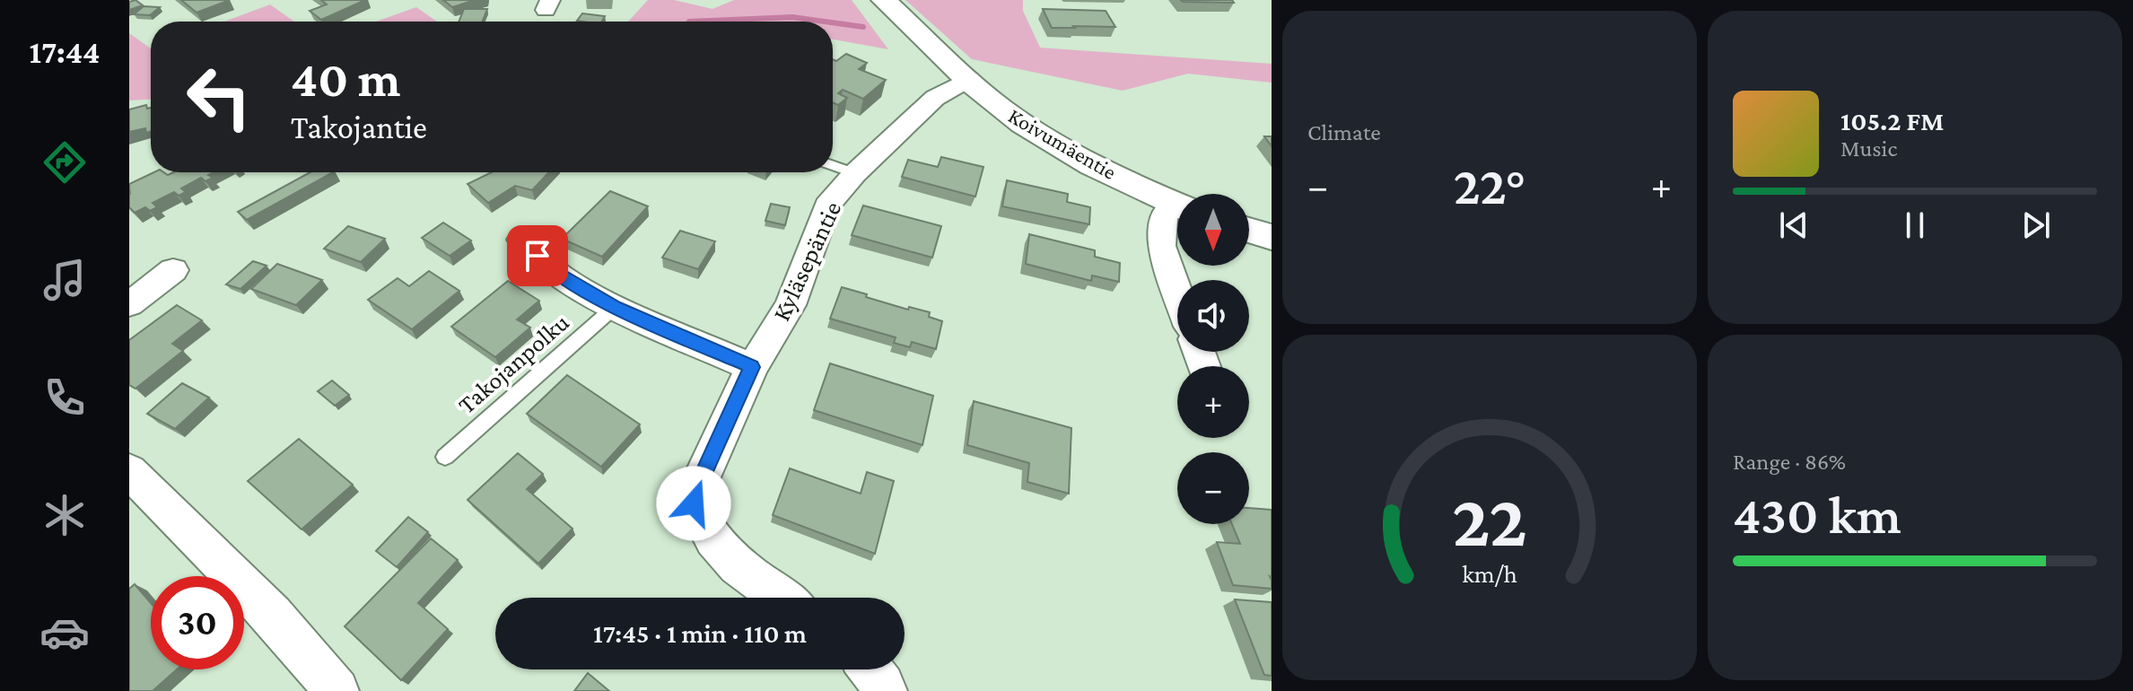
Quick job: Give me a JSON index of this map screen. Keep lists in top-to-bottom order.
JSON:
{
  "streets": {
    "street": ["Koivumäentie", "Kyläsepäntie"],
    "lane": ["Takojanpolku"]
  },
  "crossings": [
    ["Koivumäentie", "Kyläsepäntie"]
  ],
  "north": "bottom",
  "page": {
    "tabs": "17:44",
    "tile": [
      "Climate",
      ["Range · 86%", "430 km"]
    ],
    "turn": ["40 m", "Takojantie"],
    "song": ["105.2 FM", "Music"],
    "heat": ["−", "22°", "+"],
    "map_buttons": ["+", "−"],
    "limit": "30",
    "trip": "17:45 · 1 min · 110 m",
    "gauge": ["22", "km/h"]
  }
}
